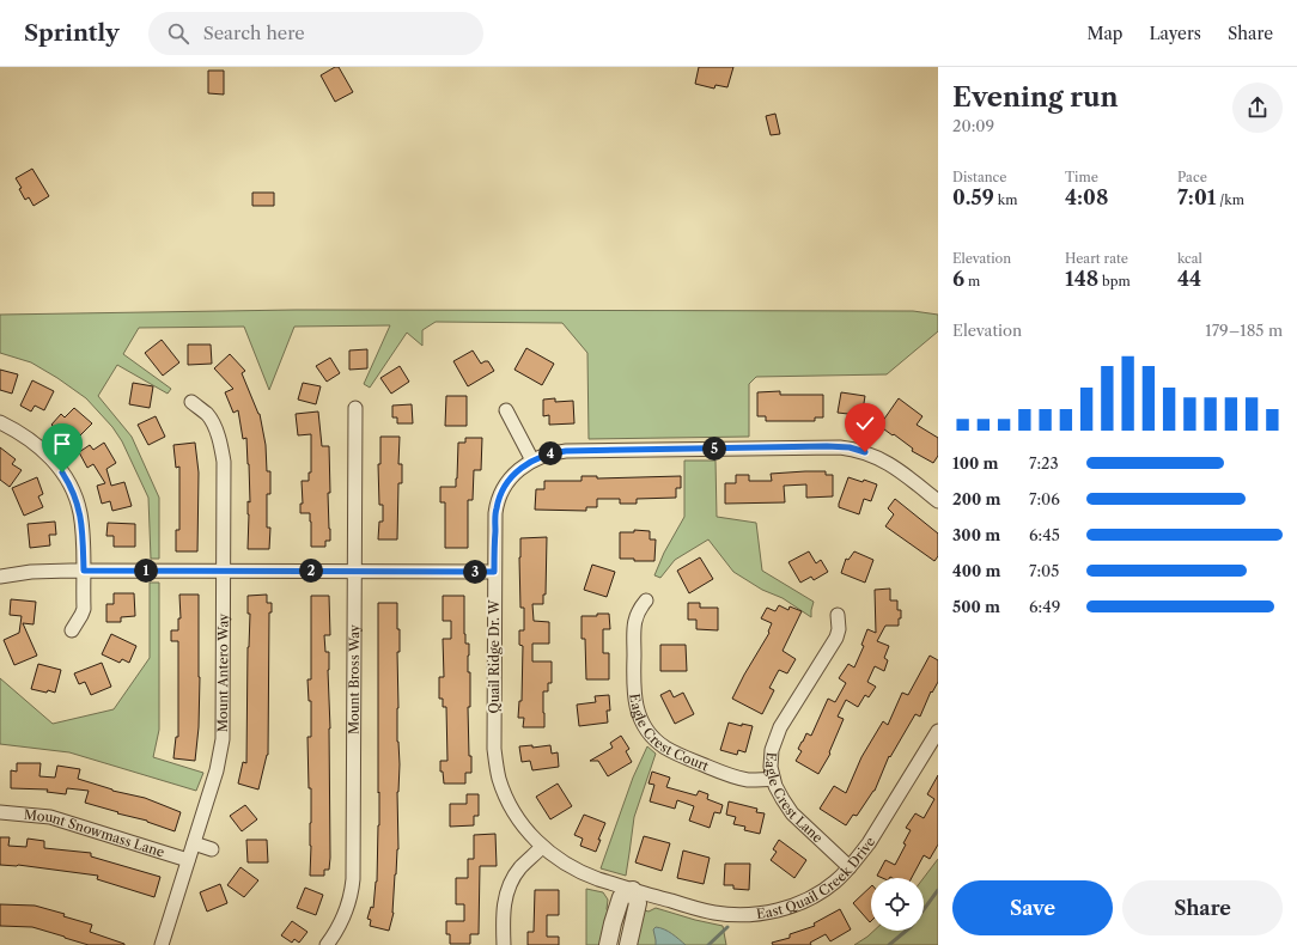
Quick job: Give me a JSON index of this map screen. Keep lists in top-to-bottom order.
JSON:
{
  "streets": {
    "street": [
      "Quail Ridge Dr. W",
      "Mount Antero Way",
      "Mount Bross Way",
      "Eagle Crest Court",
      "Eagle Crest Lane",
      "Mount Snowmass Lane",
      "East Quail Creek Drive"
    ]
  },
  "crossings": [
    ["Quail Ridge Dr. W", "East Quail Creek Drive"],
    ["Mount Antero Way", "Mount Snowmass Lane"],
    ["Eagle Crest Court", "Eagle Crest Lane"],
    ["Eagle Crest Lane", "East Quail Creek Drive"]
  ],
  "page": {
    "header": "Sprintly",
    "search": "Search here",
    "nav": ["Map", "Layers", "Share"],
    "heading": ["Evening run", "20:09"],
    "stats": [
      ["Distance", "0.59 km"],
      ["Time", "4:08"],
      ["Pace", "7:01 /km"],
      ["Elevation", "6 m"],
      ["Heart rate", "148 bpm"],
      ["kcal", "44"]
    ],
    "chart": ["Elevation", "179–185 m"],
    "pins": [
      "5",
      "4",
      "1",
      "2",
      "3"
    ],
    "list": [
      {
        "name": "100 m",
        "note": "7:23"
      },
      {
        "name": "200 m",
        "note": "7:06"
      },
      {
        "name": "300 m",
        "note": "6:45"
      },
      {
        "name": "400 m",
        "note": "7:05"
      },
      {
        "name": "500 m",
        "note": "6:49"
      }
    ],
    "buttons": ["Save", "Share"]
  }
}
